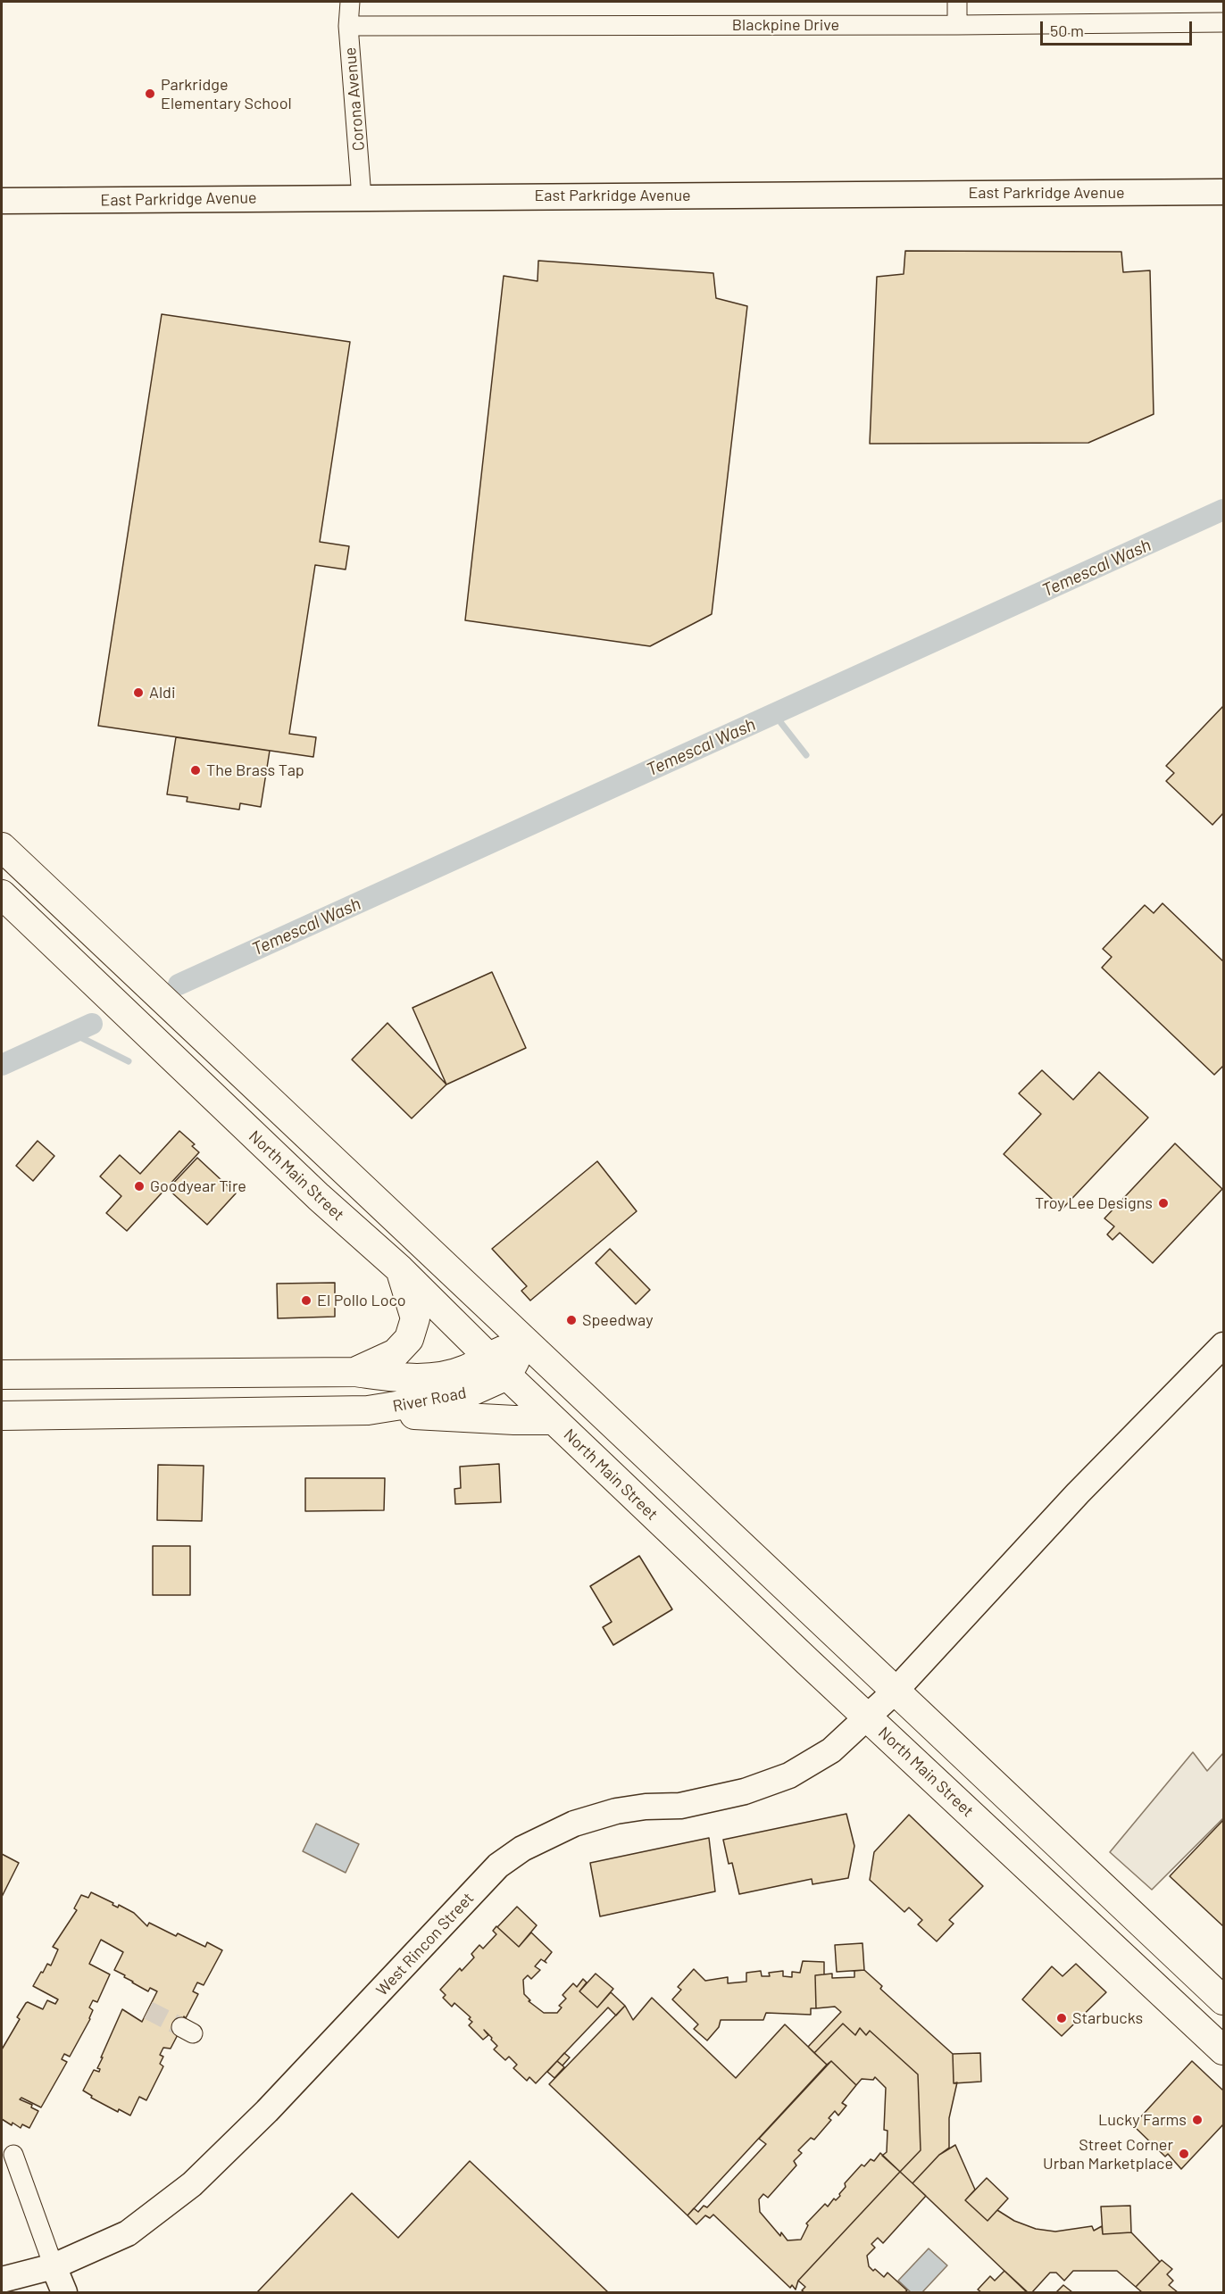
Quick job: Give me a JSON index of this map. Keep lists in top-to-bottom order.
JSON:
{
  "streets": {
    "main road": ["North Main Street", "River Road"],
    "street": [
      "Blackpine Drive",
      "Corona Avenue",
      "East Parkridge Avenue",
      "West Rincon Street"
    ]
  },
  "crossings": [
    ["Blackpine Drive", "Corona Avenue"],
    ["Corona Avenue", "East Parkridge Avenue"],
    ["North Main Street", "River Road"],
    ["North Main Street", "West Rincon Street"]
  ],
  "water": ["Temescal Wash"],
  "places": [
    "Parkridge Elementary School",
    "Aldi",
    "The Brass Tap",
    "Goodyear Tire",
    "Troy Lee Designs",
    "El Pollo Loco",
    "Speedway",
    "Starbucks",
    "Lucky Farms",
    "Street Corner Urban Marketplace"
  ],
  "scale_bar": "50 m"
}
